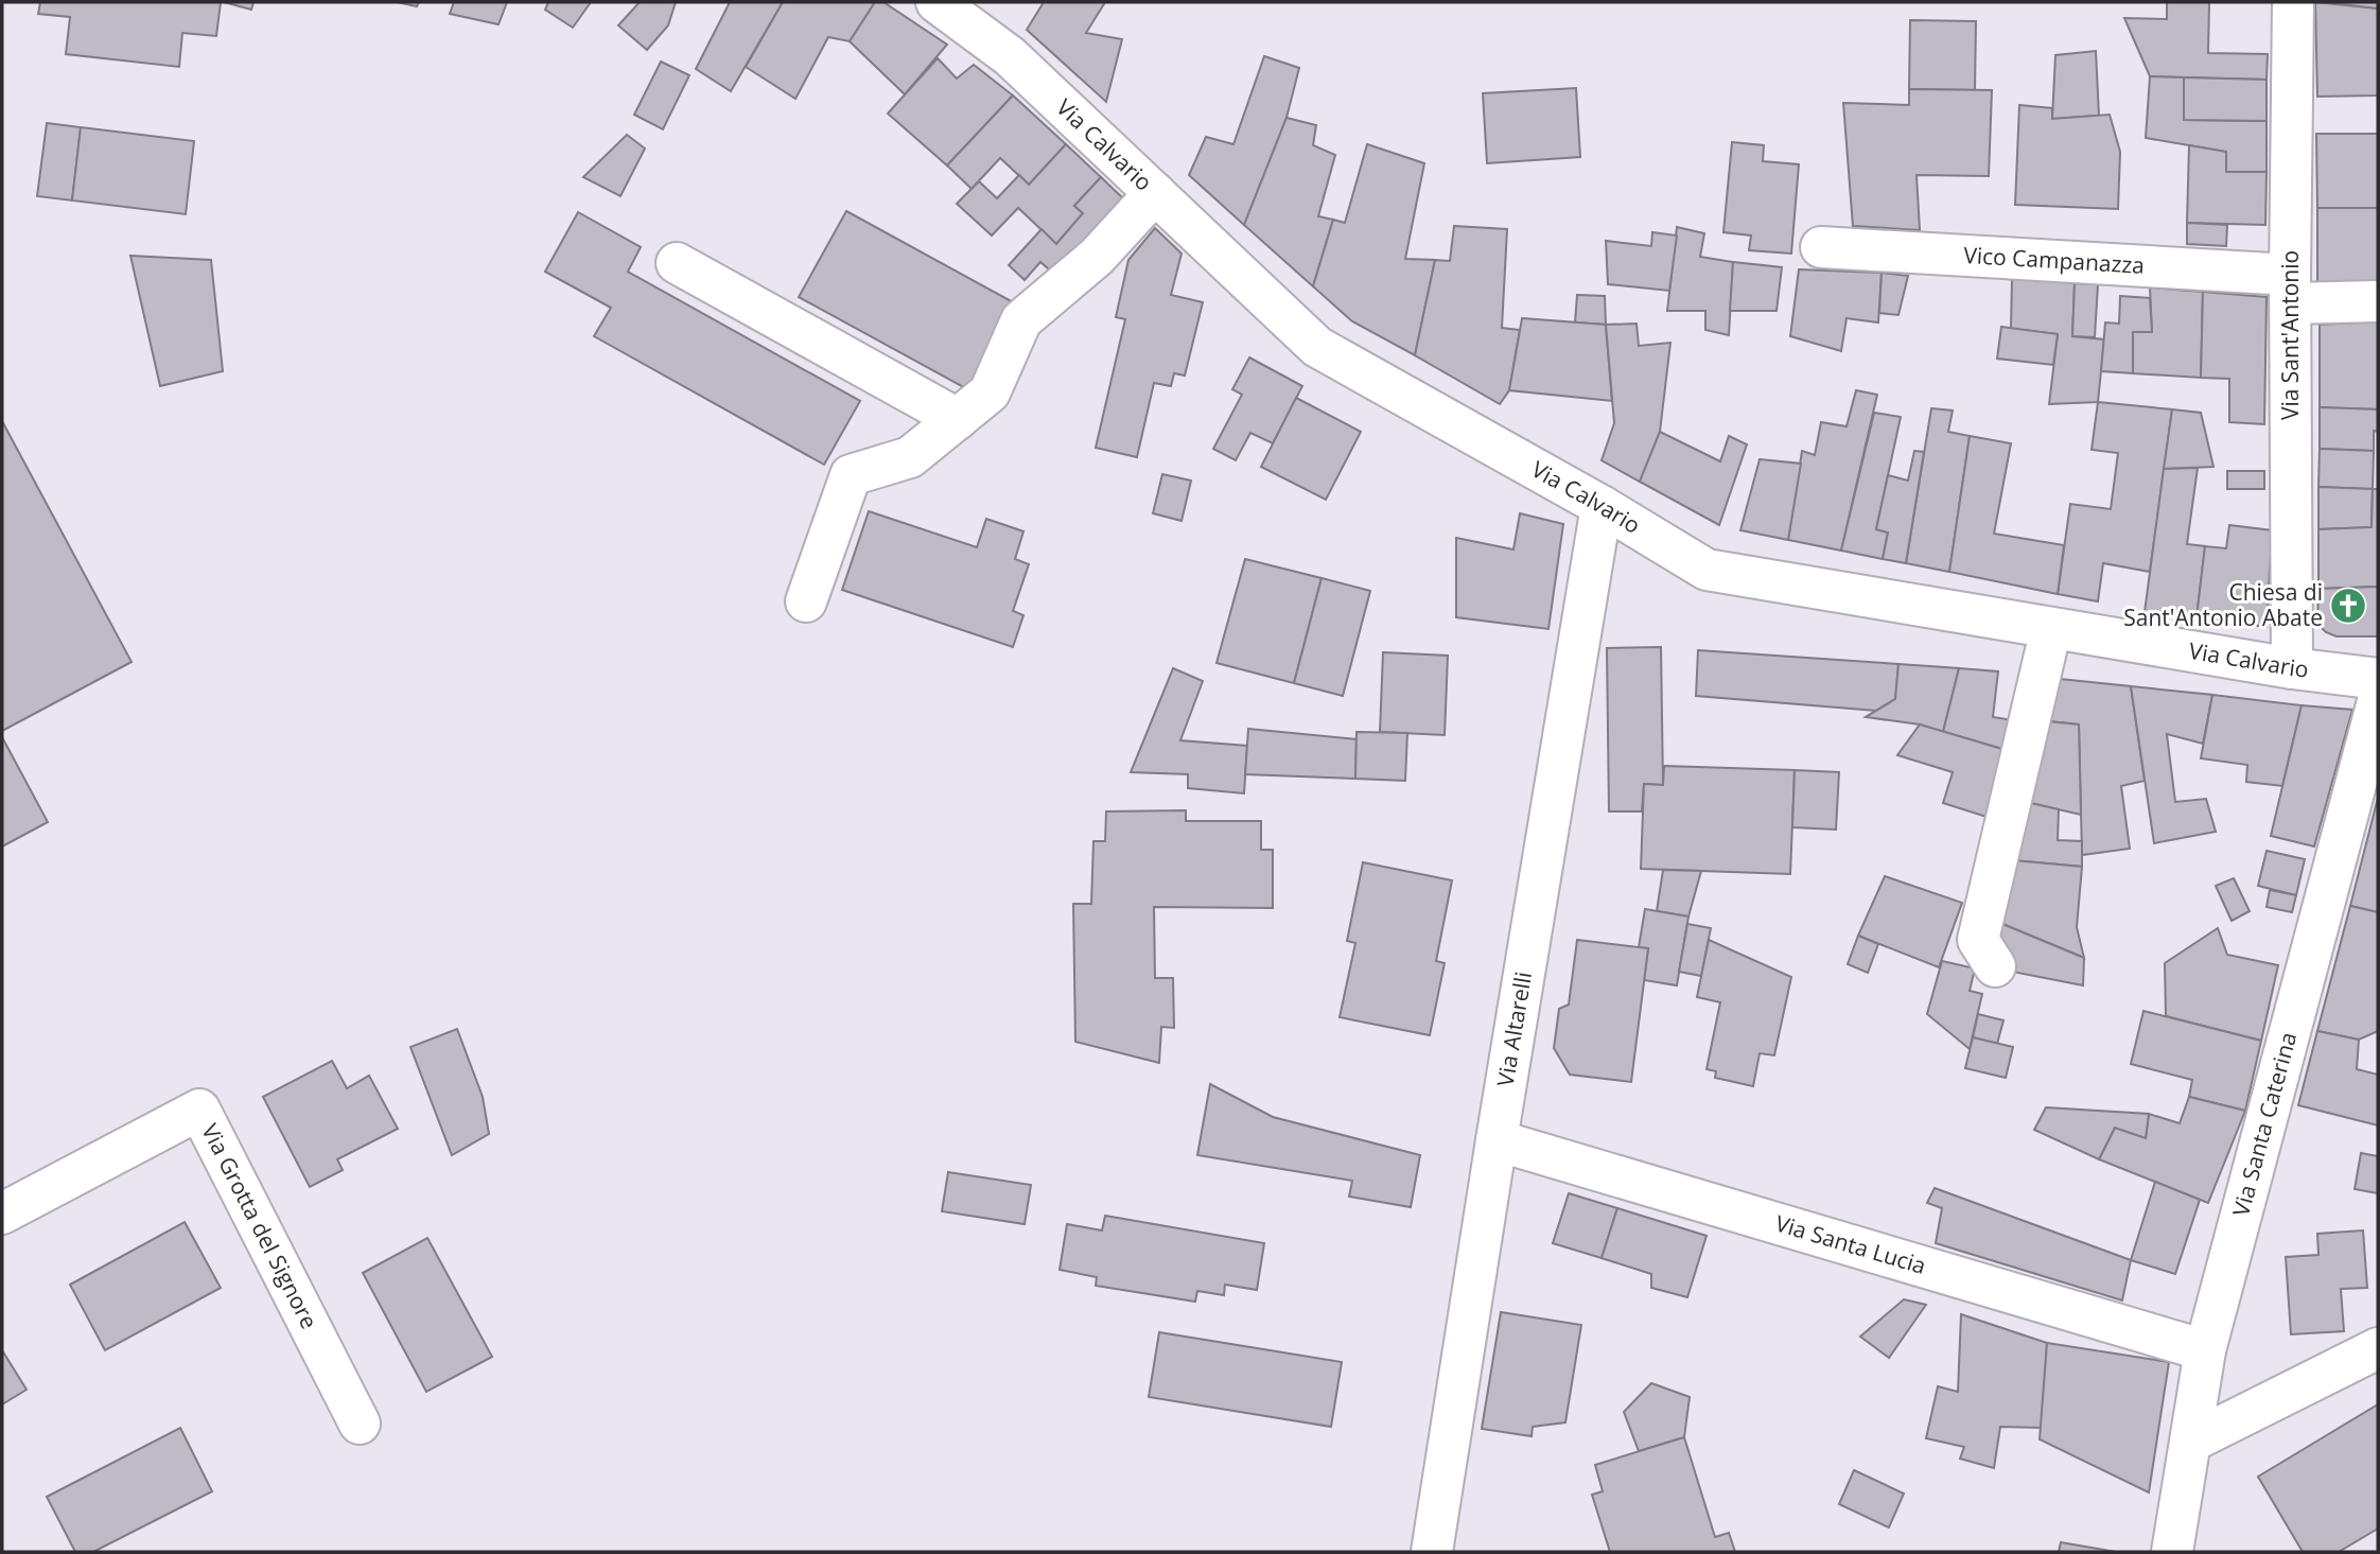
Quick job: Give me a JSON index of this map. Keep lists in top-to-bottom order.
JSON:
{
  "streets": {
    "street": [
      "Via Calvario",
      "Vico Campanazza",
      "Via Sant'Antonio",
      "Via Altarelli",
      "Via Santa Caterina",
      "Via Grotta del Signore",
      "Via Santa Lucia"
    ]
  },
  "crossings": [
    ["Via Calvario", "Via Sant'Antonio"],
    ["Via Calvario", "Via Altarelli"],
    ["Vico Campanazza", "Via Sant'Antonio"],
    ["Via Altarelli", "Via Santa Lucia"],
    ["Via Santa Caterina", "Via Santa Lucia"]
  ],
  "places": {
    "church": ["Chiesa di Sant'Antonio Abate"]
  }
}
